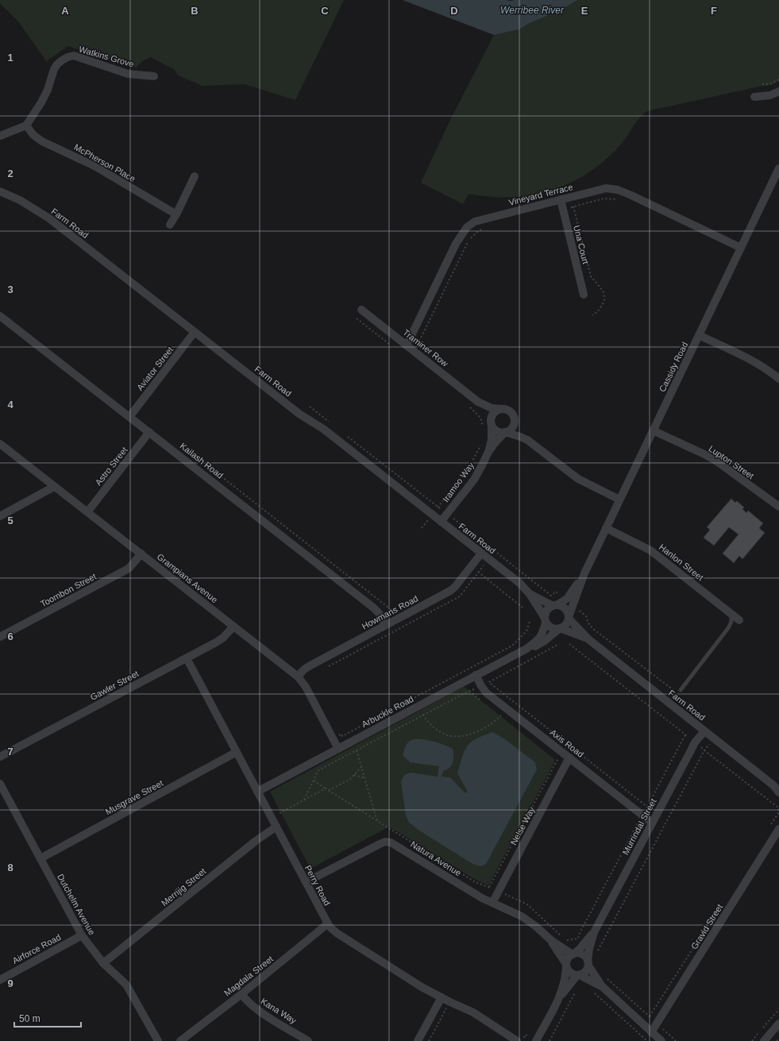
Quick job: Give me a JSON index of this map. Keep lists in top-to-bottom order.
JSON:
{
  "streets": {
    "street": [
      "Watkins Grove",
      "McPherson Place",
      "Vineyard Terrace",
      "Farm Road",
      "Una Court",
      "Traminer Row",
      "Cassidy Road",
      "Aviator Street",
      "Kailash Road",
      "Lupton Street",
      "Astro Street",
      "Iramoo Way",
      "Hanlon Street",
      "Grampians Avenue",
      "Toombon Street",
      "Howmans Road",
      "Gawler Street",
      "Arbuckle Road",
      "Axis Road",
      "Musgrave Street",
      "Nelse Way",
      "Murrindal Street",
      "Natura Avenue",
      "Perry Road",
      "Merrijig Street",
      "Dutchelm Avenue",
      "Gravid Street",
      "Airforce Road",
      "Magdala Street",
      "Kana Way"
    ]
  },
  "crossings": [
    ["Watkins Grove", "McPherson Place"],
    ["Vineyard Terrace", "Una Court"],
    ["Vineyard Terrace", "Traminer Row"],
    ["Vineyard Terrace", "Cassidy Road"],
    ["Farm Road", "Cassidy Road"],
    ["Farm Road", "Aviator Street"],
    ["Farm Road", "Iramoo Way"],
    ["Farm Road", "Howmans Road"],
    ["Farm Road", "Arbuckle Road"],
    ["Farm Road", "Murrindal Street"],
    ["Traminer Row", "Iramoo Way"],
    ["Cassidy Road", "Lupton Street"],
    ["Cassidy Road", "Hanlon Street"],
    ["Cassidy Road", "Arbuckle Road"],
    ["Aviator Street", "Kailash Road"],
    ["Kailash Road", "Astro Street"],
    ["Kailash Road", "Howmans Road"],
    ["Astro Street", "Grampians Avenue"],
    ["Grampians Avenue", "Toombon Street"],
    ["Grampians Avenue", "Howmans Road"],
    ["Grampians Avenue", "Gawler Street"],
    ["Grampians Avenue", "Arbuckle Road"],
    ["Gawler Street", "Perry Road"],
    ["Arbuckle Road", "Axis Road"],
    ["Arbuckle Road", "Perry Road"],
    ["Axis Road", "Nelse Way"],
    ["Axis Road", "Murrindal Street"],
    ["Musgrave Street", "Perry Road"],
    ["Musgrave Street", "Dutchelm Avenue"],
    ["Nelse Way", "Natura Avenue"],
    ["Murrindal Street", "Natura Avenue"],
    ["Natura Avenue", "Perry Road"],
    ["Perry Road", "Merrijig Street"],
    ["Perry Road", "Magdala Street"],
    ["Merrijig Street", "Dutchelm Avenue"],
    ["Dutchelm Avenue", "Airforce Road"],
    ["Magdala Street", "Kana Way"]
  ],
  "water": ["Werribee River"],
  "scale_bar": "50 m",
  "grid": {
    "columns": [
      "A",
      "B",
      "C",
      "D",
      "E",
      "F"
    ],
    "rows": [
      "1",
      "2",
      "3",
      "4",
      "5",
      "6",
      "7",
      "8",
      "9"
    ]
  }
}
